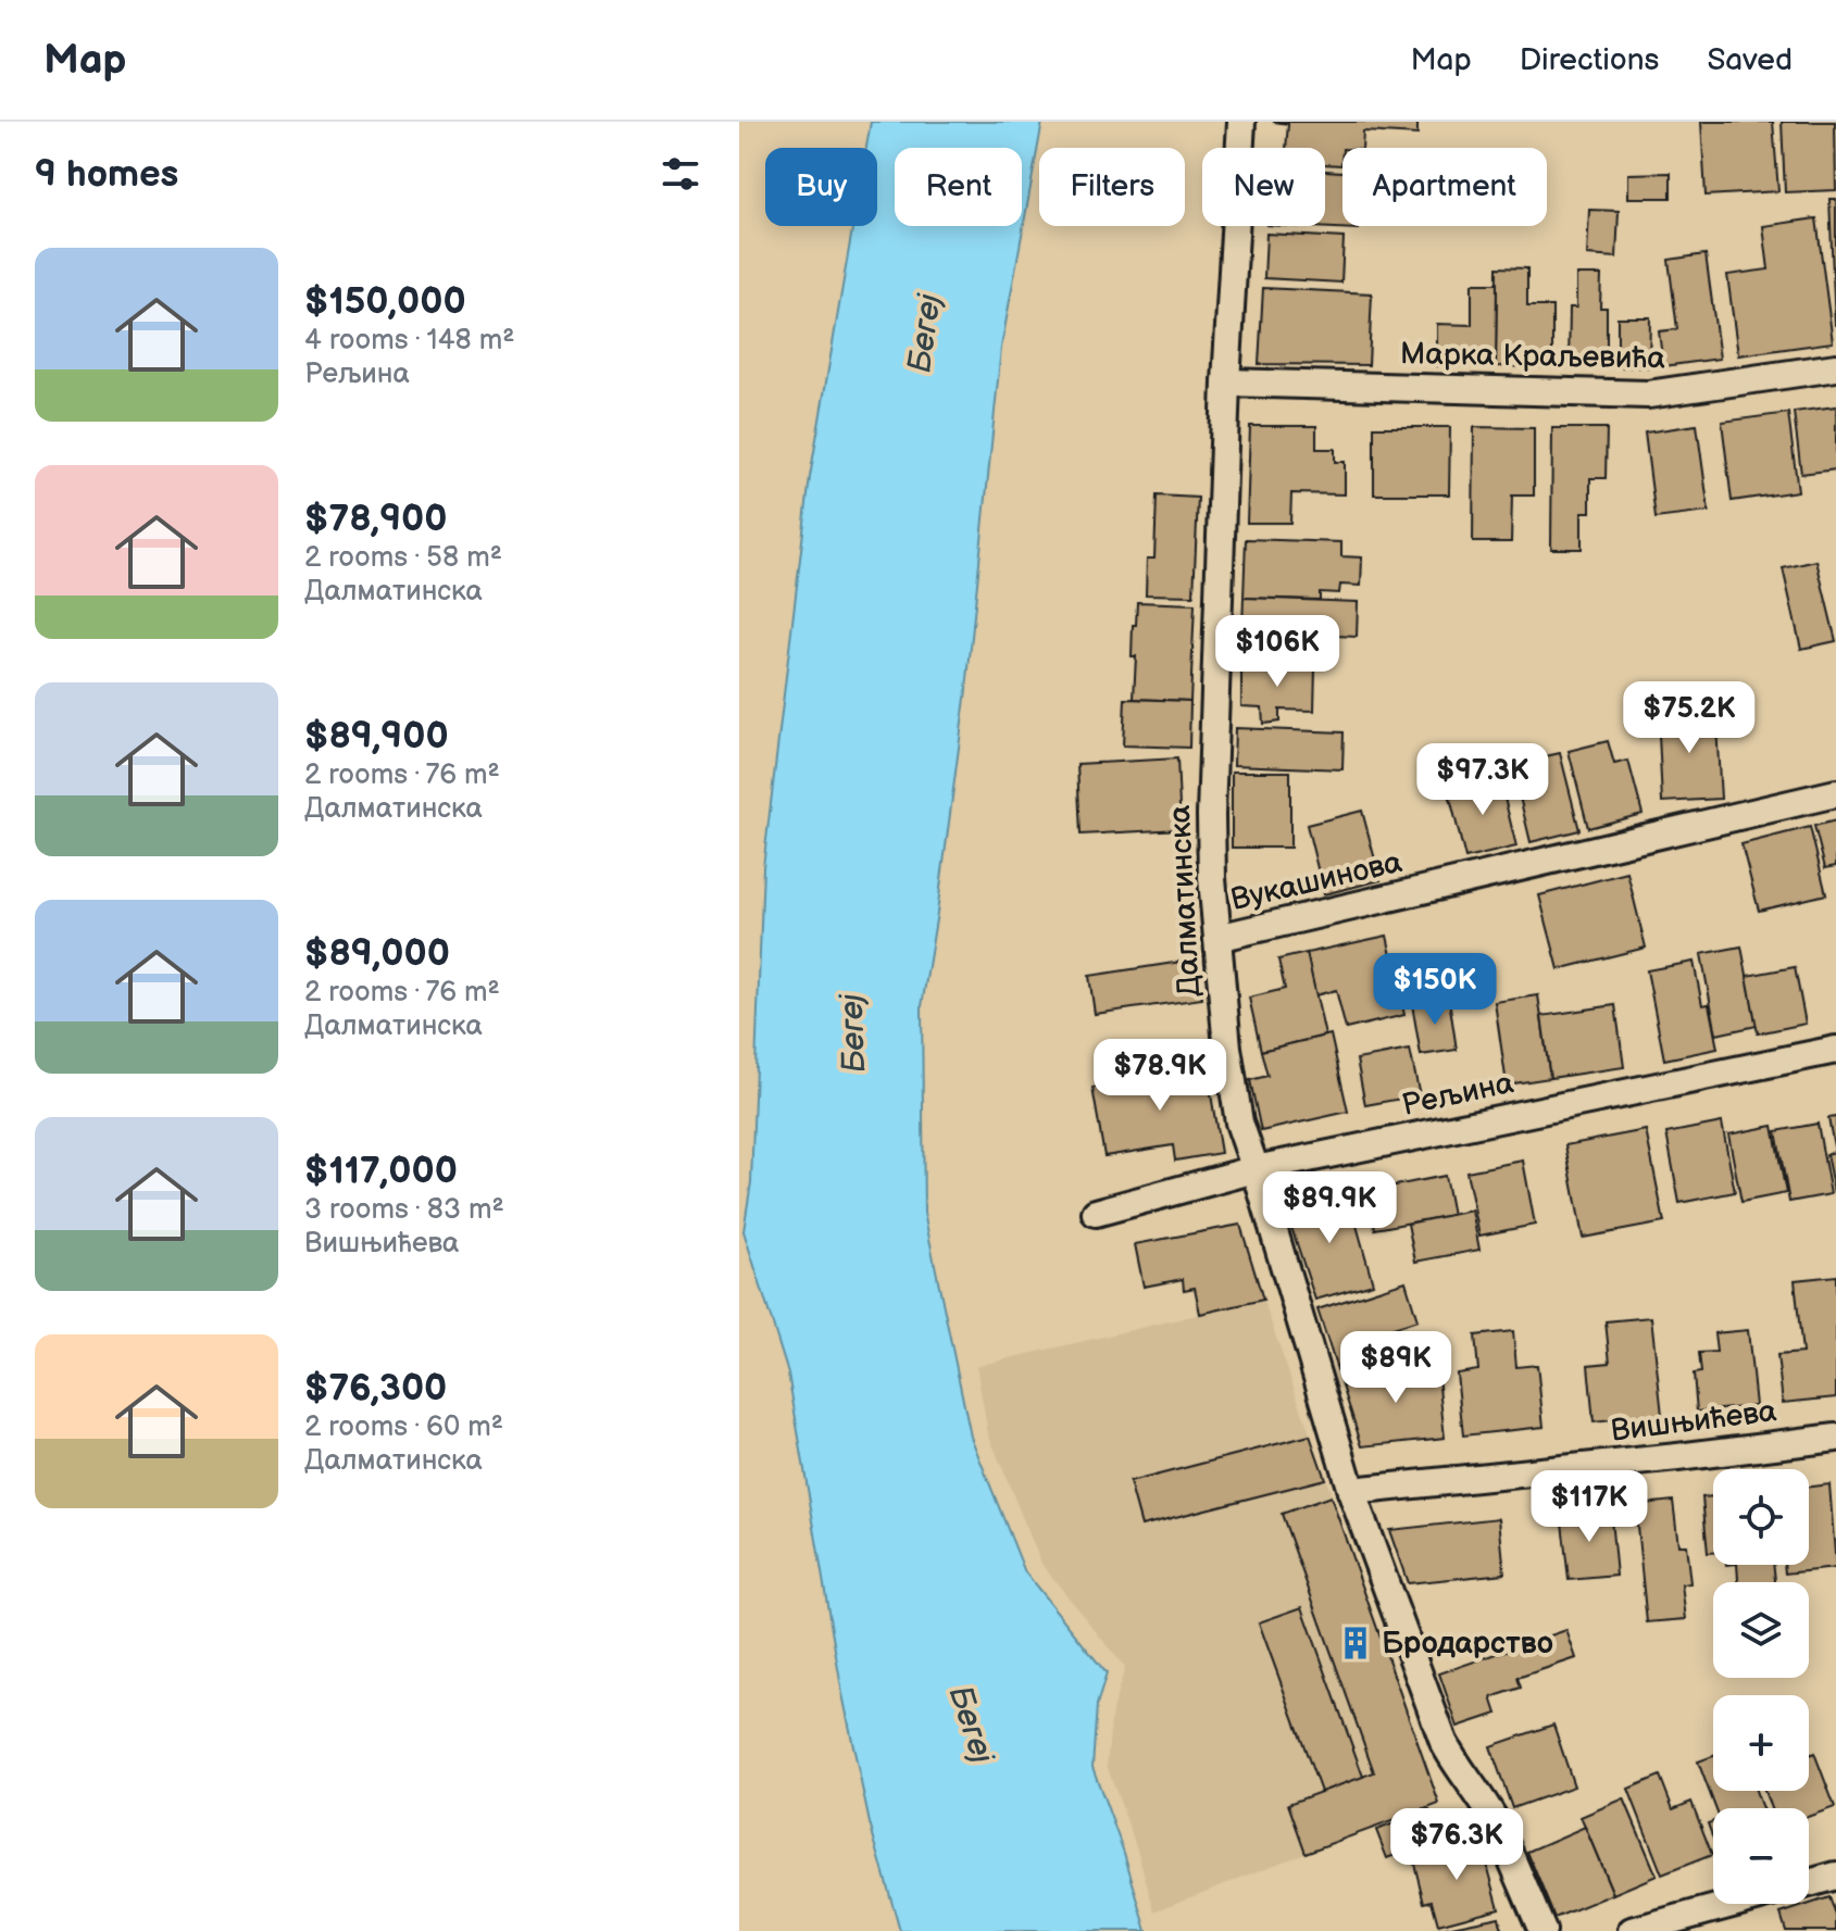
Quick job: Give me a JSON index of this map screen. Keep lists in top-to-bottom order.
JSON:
{
  "streets": {
    "street": [
      "Марка Краљевића",
      "Вукашинова",
      "Далматинска",
      "Рељина",
      "Вишњићева"
    ]
  },
  "crossings": [
    ["Марка Краљевића", "Далматинска"],
    ["Вукашинова", "Далматинска"],
    ["Далматинска", "Рељина"],
    ["Далматинска", "Вишњићева"]
  ],
  "water": ["Бегеј"],
  "places": {
    "building": ["Бродарство"]
  },
  "page": {
    "header": "Map",
    "nav": ["Map", "Directions", "Saved"],
    "heading": "9 homes",
    "chip": [
      "Buy",
      "Rent",
      "Filters",
      "New",
      "Apartment"
    ],
    "list": [
      {
        "name": "$150,000",
        "note": "4 rooms · 148 m² · Рељина"
      },
      {
        "name": "$78,900",
        "note": "2 rooms · 58 m² · Далматинска"
      },
      {
        "name": "$89,900",
        "note": "2 rooms · 76 m² · Далматинска"
      },
      {
        "name": "$89,000",
        "note": "2 rooms · 76 m² · Далматинска"
      },
      {
        "name": "$117,000",
        "note": "3 rooms · 83 m² · Вишњићева"
      },
      {
        "name": "$76,300",
        "note": "2 rooms · 60 m² · Далматинска"
      }
    ],
    "price": [
      "$106K",
      "$75.2K",
      "$97.3K",
      "$150K",
      "$78.9K",
      "$89.9K",
      "$89K",
      "$117K",
      "$76.3K"
    ],
    "map_buttons": ["+", "−"]
  }
}
